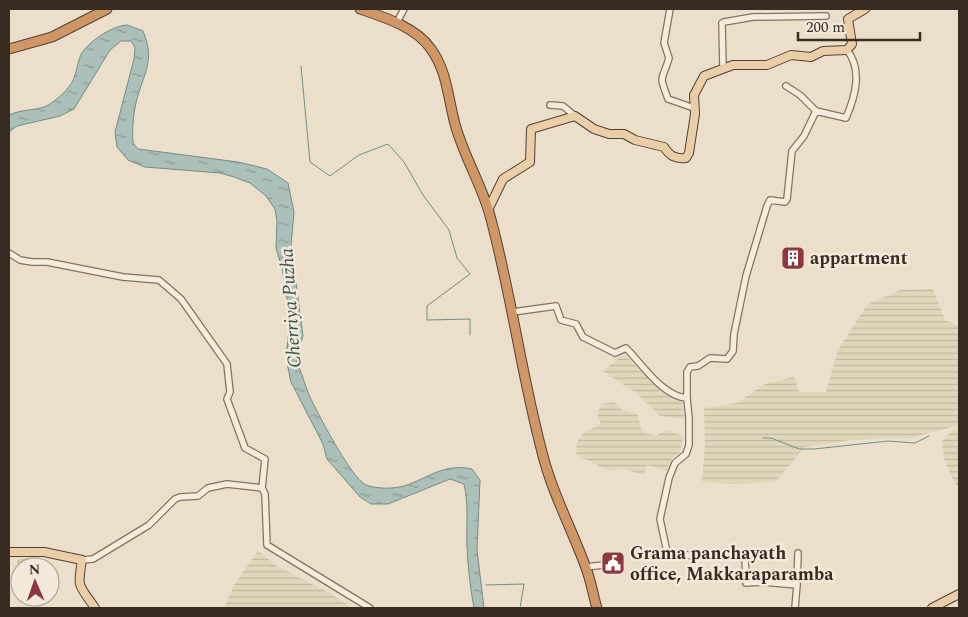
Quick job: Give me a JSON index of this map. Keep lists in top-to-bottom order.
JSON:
{
  "water": ["Cherriya Puzha"],
  "places": {
    "building": ["appartment"],
    "public building": ["Grama panchayath office, Makkaraparamba"]
  },
  "scale_bar": "200 m",
  "north": "top"
}
